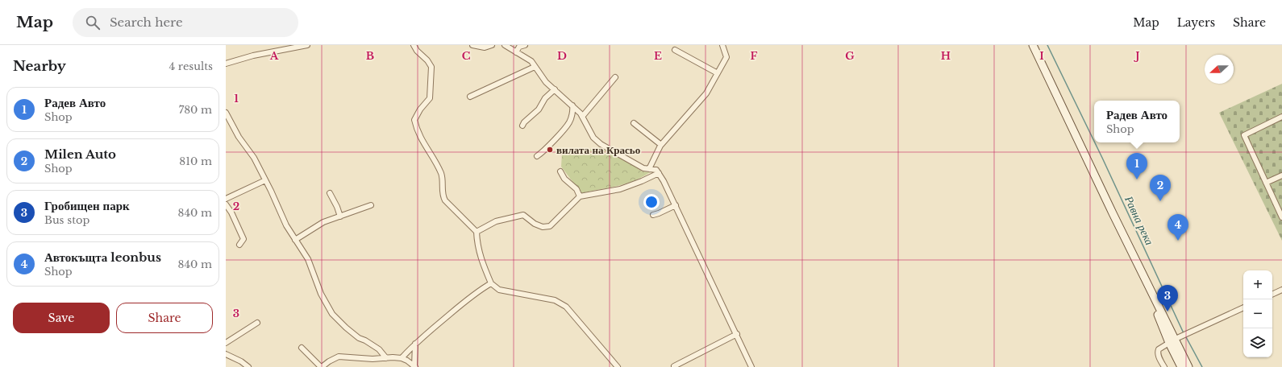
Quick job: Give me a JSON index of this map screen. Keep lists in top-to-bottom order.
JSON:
{
  "water": ["Равна река"],
  "places": ["вилата на Красьо"],
  "north": "left",
  "page": {
    "header": "Map",
    "search": "Search here",
    "nav": ["Map", "Layers", "Share"],
    "heading": ["Nearby", "4 results"],
    "list": [
      {
        "mark": "1",
        "name": "Радев Авто",
        "note": "Shop",
        "value": "780 m"
      },
      {
        "mark": "2",
        "name": "Milen Auto",
        "note": "Shop",
        "value": "810 m"
      },
      {
        "mark": "3",
        "name": "Гробищен парк",
        "note": "Bus stop",
        "value": "840 m"
      },
      {
        "mark": "4",
        "name": "Автокъщта leonbus",
        "note": "Shop",
        "value": "840 m"
      }
    ],
    "popup": ["Радев Авто", "Shop"],
    "pins": [
      "1",
      "2",
      "4",
      "3"
    ],
    "map_buttons": ["+", "−"],
    "buttons": ["Save", "Share"]
  },
  "grid": {
    "columns": [
      "A",
      "B",
      "C",
      "D",
      "E",
      "F",
      "G",
      "H",
      "I",
      "J"
    ],
    "rows": ["1", "2", "3"]
  }
}
